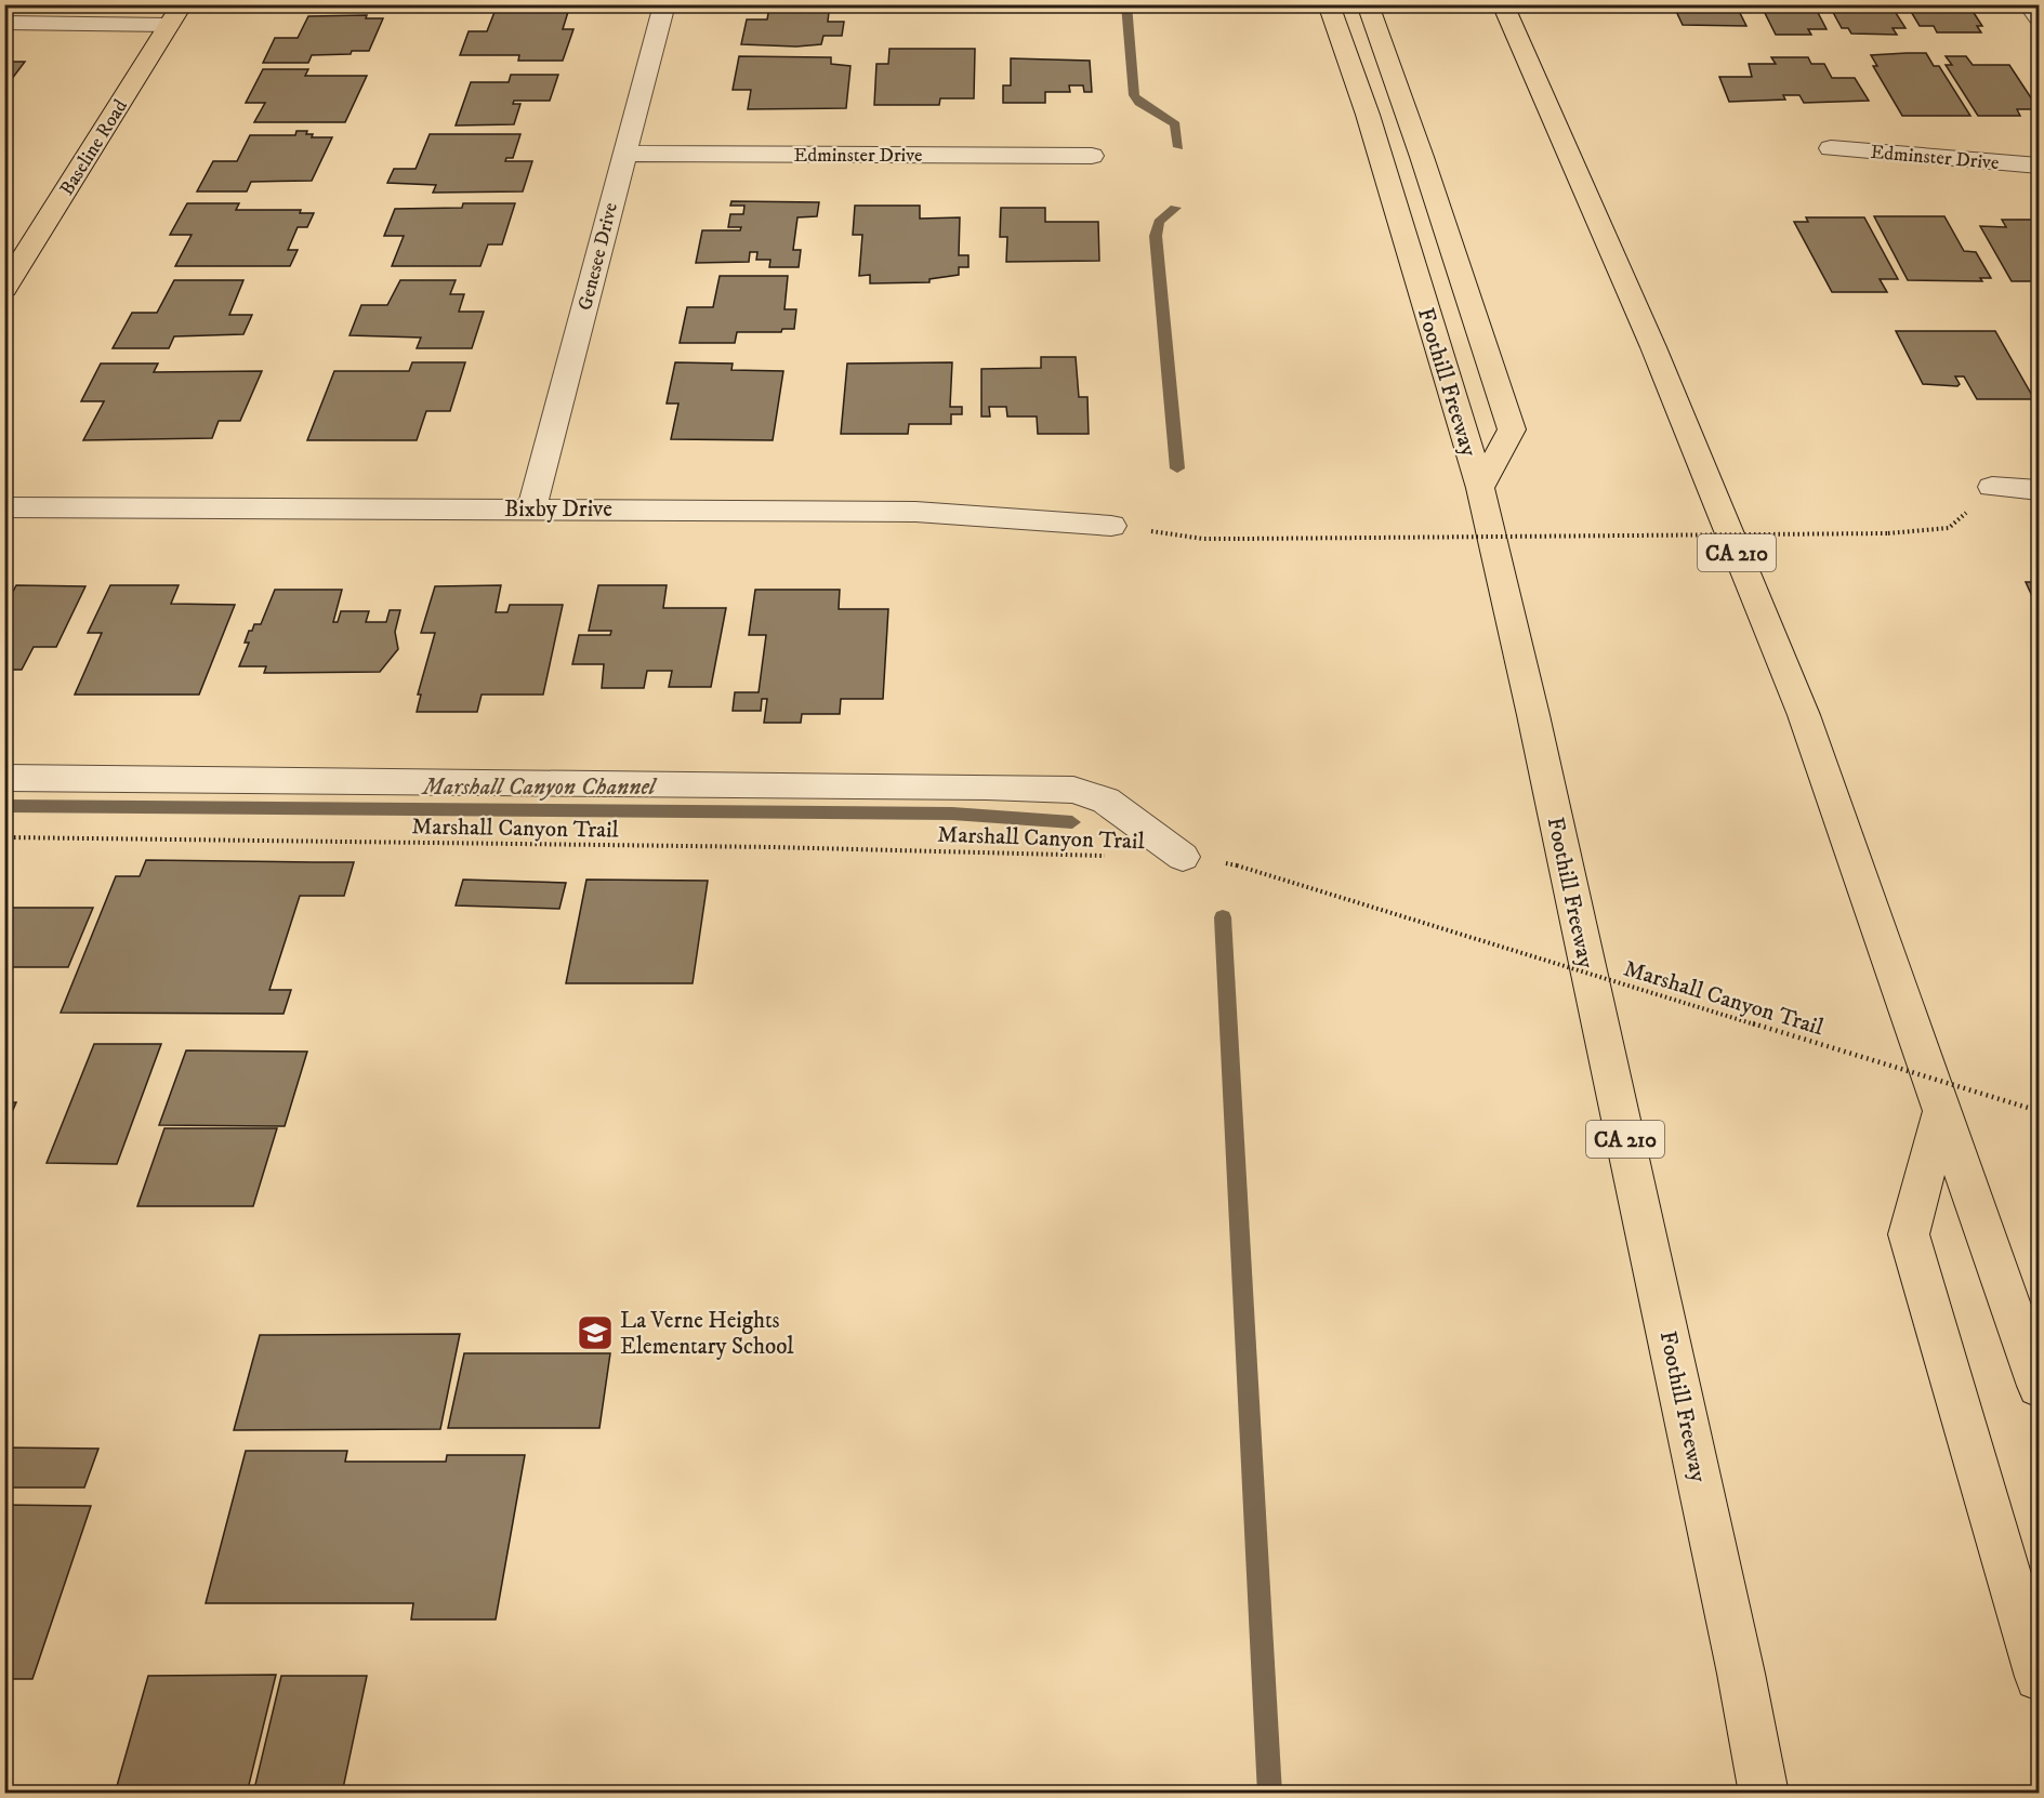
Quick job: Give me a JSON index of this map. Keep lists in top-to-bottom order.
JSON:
{
  "streets": {
    "main road": ["Baseline Road", "Foothill Freeway", "CA 210"],
    "street": ["Edminster Drive", "Genesee Drive", "Bixby Drive"],
    "path": ["Marshall Canyon Trail"]
  },
  "crossings": [
    ["Edminster Drive", "Genesee Drive"],
    ["Genesee Drive", "Bixby Drive"]
  ],
  "water": ["Marshall Canyon Channel"],
  "places": {
    "school or university": ["La Verne Heights Elementary School"]
  }
}
